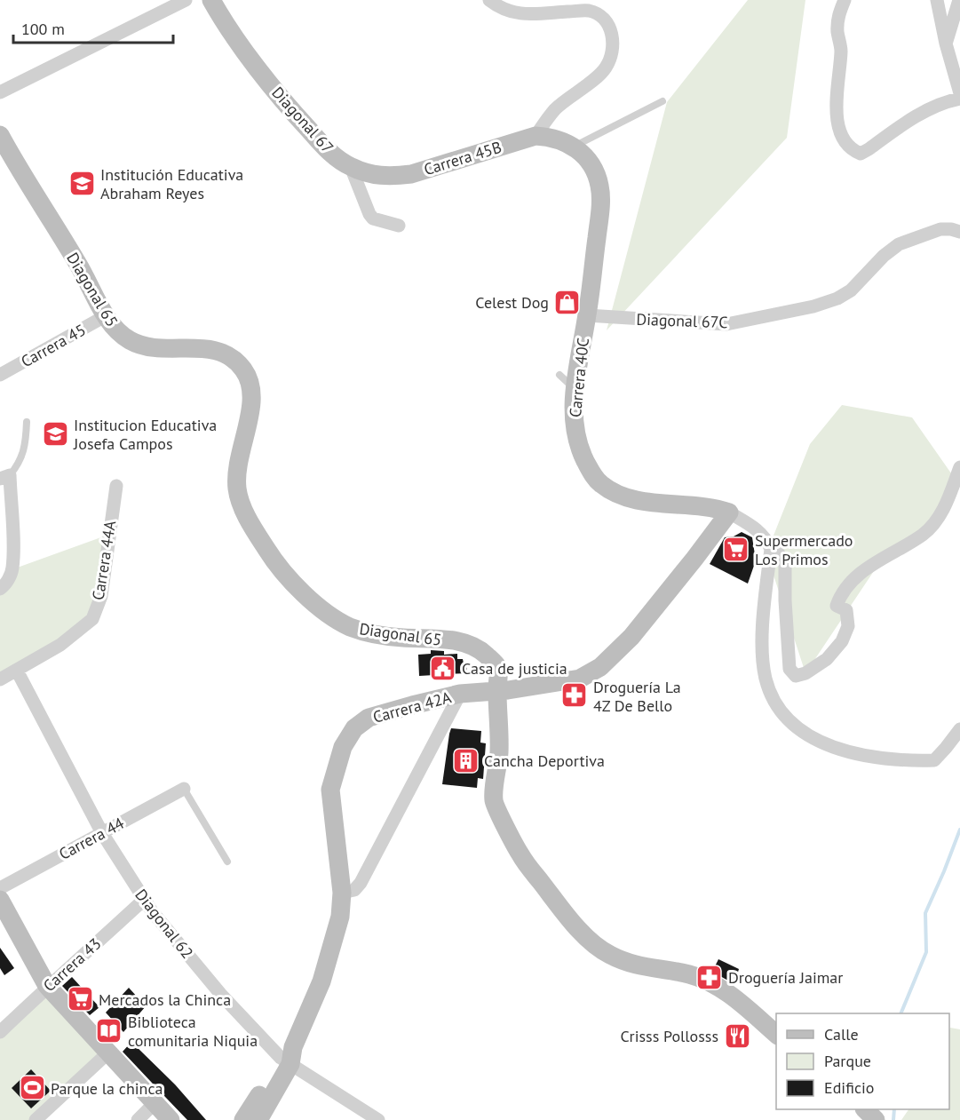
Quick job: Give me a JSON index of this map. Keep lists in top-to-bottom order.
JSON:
{
  "streets": {
    "street": [
      "Diagonal 67",
      "Carrera 45B",
      "Diagonal 65",
      "Diagonal 67C",
      "Carrera 45",
      "Carrera 40C",
      "Carrera 44A",
      "Carrera 42A",
      "Carrera 44",
      "Diagonal 62",
      "Carrera 43"
    ]
  },
  "crossings": [
    ["Diagonal 67", "Carrera 45B"],
    ["Carrera 45B", "Carrera 40C"],
    ["Diagonal 65", "Carrera 45"],
    ["Diagonal 65", "Carrera 42A"],
    ["Diagonal 67C", "Carrera 40C"],
    ["Carrera 40C", "Carrera 42A"],
    ["Carrera 44A", "Diagonal 62"],
    ["Carrera 42A", "Diagonal 62"],
    ["Carrera 44", "Diagonal 62"],
    ["Diagonal 62", "Carrera 43"]
  ],
  "places": {
    "school or university": ["Institución Educativa Abraham Reyes", "Institucion Educativa Josefa Campos"],
    "shop": ["Celest Dog"],
    "supermarket": ["Supermercado Los Primos", "Mercados la Chinca"],
    "public building": ["Casa de justicia"],
    "pharmacy": ["Droguería La 4Z De Bello", "Droguería Jaimar"],
    "building": ["Cancha Deportiva"],
    "library": ["Biblioteca comunitaria Niquia"],
    "restaurant": ["Crisss Pollosss"],
    "sports": ["Parque la chinca"]
  },
  "legend": ["Calle", "Parque", "Edificio"],
  "scale_bar": "100 m"
}
